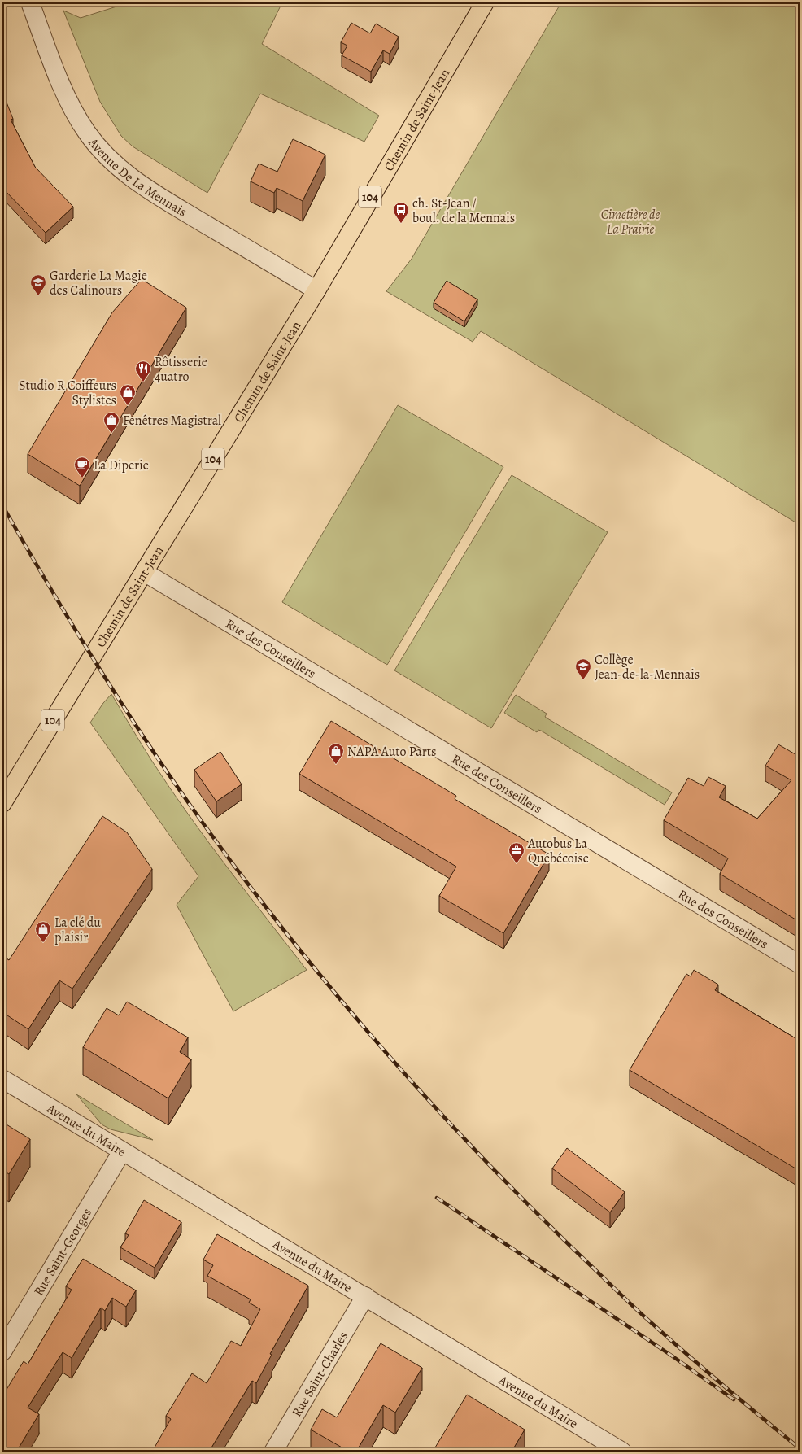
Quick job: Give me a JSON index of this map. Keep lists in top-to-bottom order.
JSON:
{
  "streets": {
    "main road": ["Chemin de Saint-Jean", "104"],
    "street": [
      "Avenue De La Mennais",
      "Rue des Conseillers",
      "Avenue du Maire",
      "Rue Saint-Georges",
      "Rue Saint-Charles"
    ]
  },
  "crossings": [
    ["Chemin de Saint-Jean", "Avenue De La Mennais"],
    ["Chemin de Saint-Jean", "Rue des Conseillers"],
    ["Avenue du Maire", "Rue Saint-Georges"],
    ["Avenue du Maire", "Rue Saint-Charles"]
  ],
  "parks": ["Cimetière de La Prairie"],
  "places": {
    "bus stop": ["ch. St-Jean / boul. de la Mennais"],
    "school or university": ["Garderie La Magie des Calinours", "Collège Jean-de-la-Mennais"],
    "restaurant": ["Rôtisserie 4uatro"],
    "shop": [
      "Studio R Coiffeurs Stylistes",
      "Fenêtres Magistral",
      "NAPA Auto Parts",
      "La clé du plaisir"
    ],
    "cafe": ["La Diperie"],
    "office": ["Autobus La Québécoise"]
  }
}
